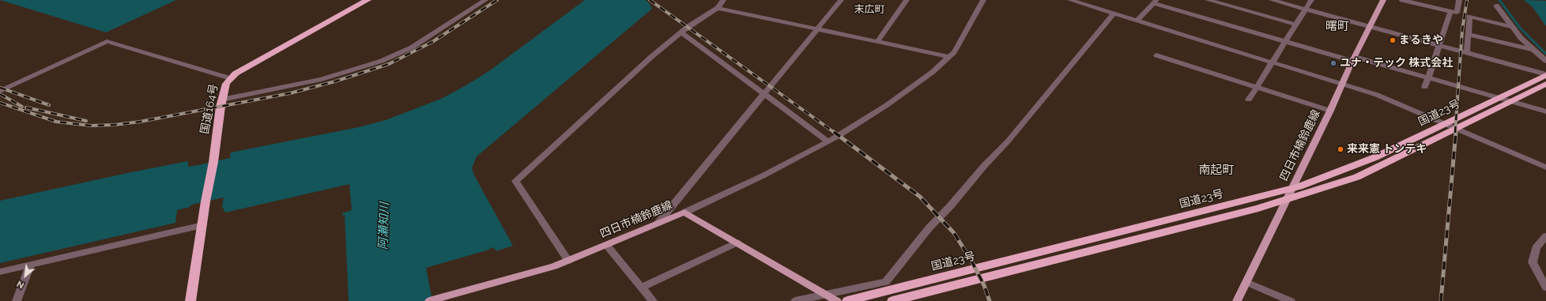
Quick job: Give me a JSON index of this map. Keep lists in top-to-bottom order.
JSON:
{
  "streets": {
    "highway": ["国道164号", "国道23号"],
    "main road": ["四日市楠鈴鹿線"]
  },
  "districts": ["末広町", "曙町", "南起町"],
  "water": ["阿瀬知川"],
  "places": ["まるきや", "ユナ・テック 株式会社", "来来憲 トンテキ"],
  "north": "bottom left"
}
